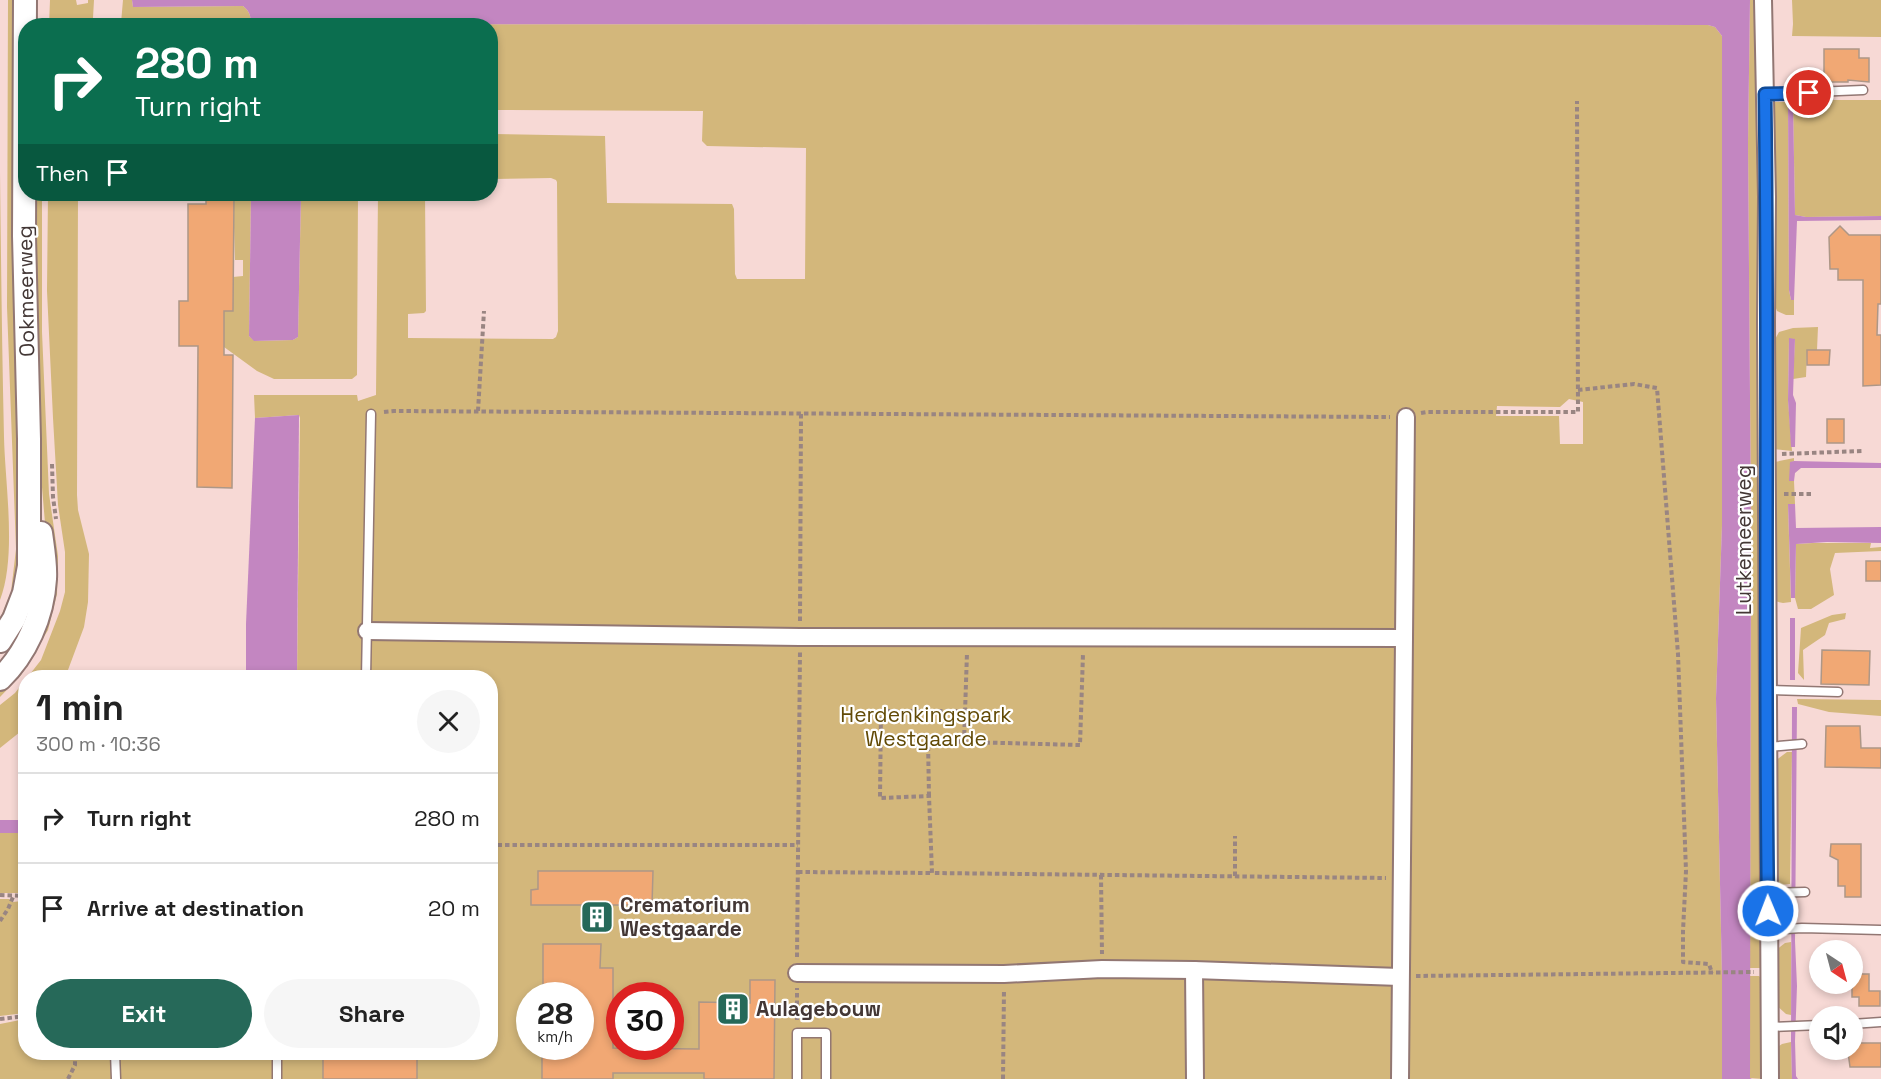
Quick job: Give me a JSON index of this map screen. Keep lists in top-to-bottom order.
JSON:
{
  "streets": {
    "main road": ["Ookmeerweg"],
    "street": ["Lutkemeerweg"]
  },
  "parks": ["Herdenkingspark Westgaarde"],
  "places": {
    "building": ["Crematorium Westgaarde", "Aulagebouw"]
  },
  "north": "bottom right",
  "page": {
    "turn": ["280 m", "Turn right"],
    "then": "Then",
    "heading": ["1 min", "300 m · 10:36"],
    "list": [
      {
        "name": "Turn right",
        "value": "280 m"
      },
      {
        "name": "Arrive at destination",
        "value": "20 m"
      }
    ],
    "buttons": ["Exit", "Share"],
    "speed": "28 km/h",
    "limit": "30"
  }
}
